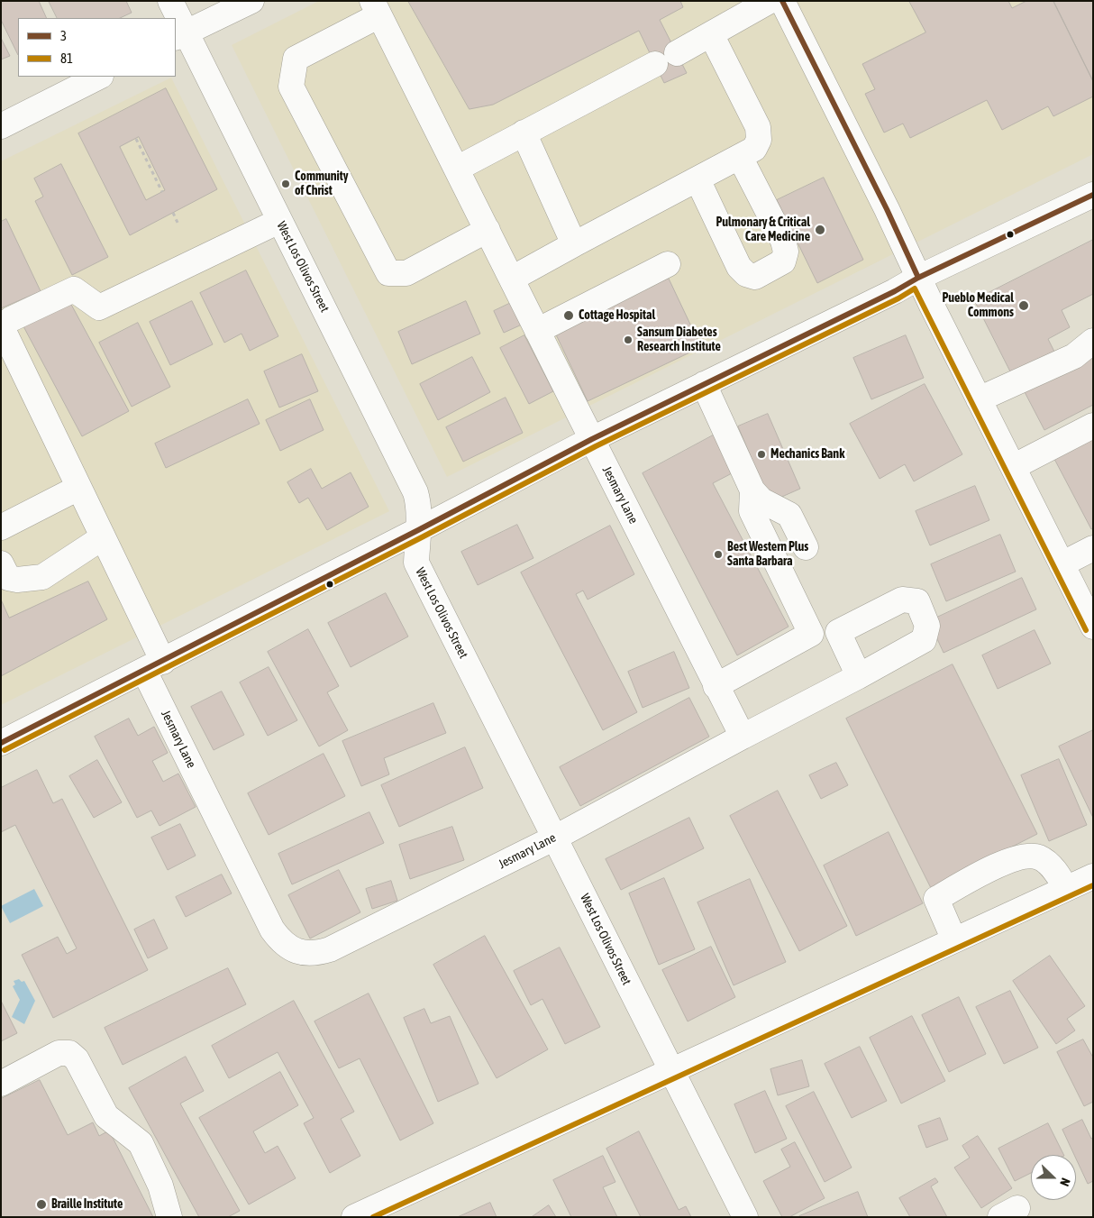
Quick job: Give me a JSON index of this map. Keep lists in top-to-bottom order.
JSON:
{
  "streets": {
    "street": ["West Los Olivos Street", "Jesmary Lane"]
  },
  "crossings": [
    ["West Los Olivos Street", "Jesmary Lane"]
  ],
  "places": [
    "Community of Christ",
    "Pulmonary & Critical Care Medicine",
    "Pueblo Medical Commons",
    "Cottage Hospital",
    "Sansum Diabetes Research Institute",
    "Mechanics Bank",
    "Best Western Plus Santa Barbara",
    "Braille Institute"
  ],
  "lines": ["transit line 3", "transit line 81"],
  "legend": ["3", "81"],
  "north": "right"
}
